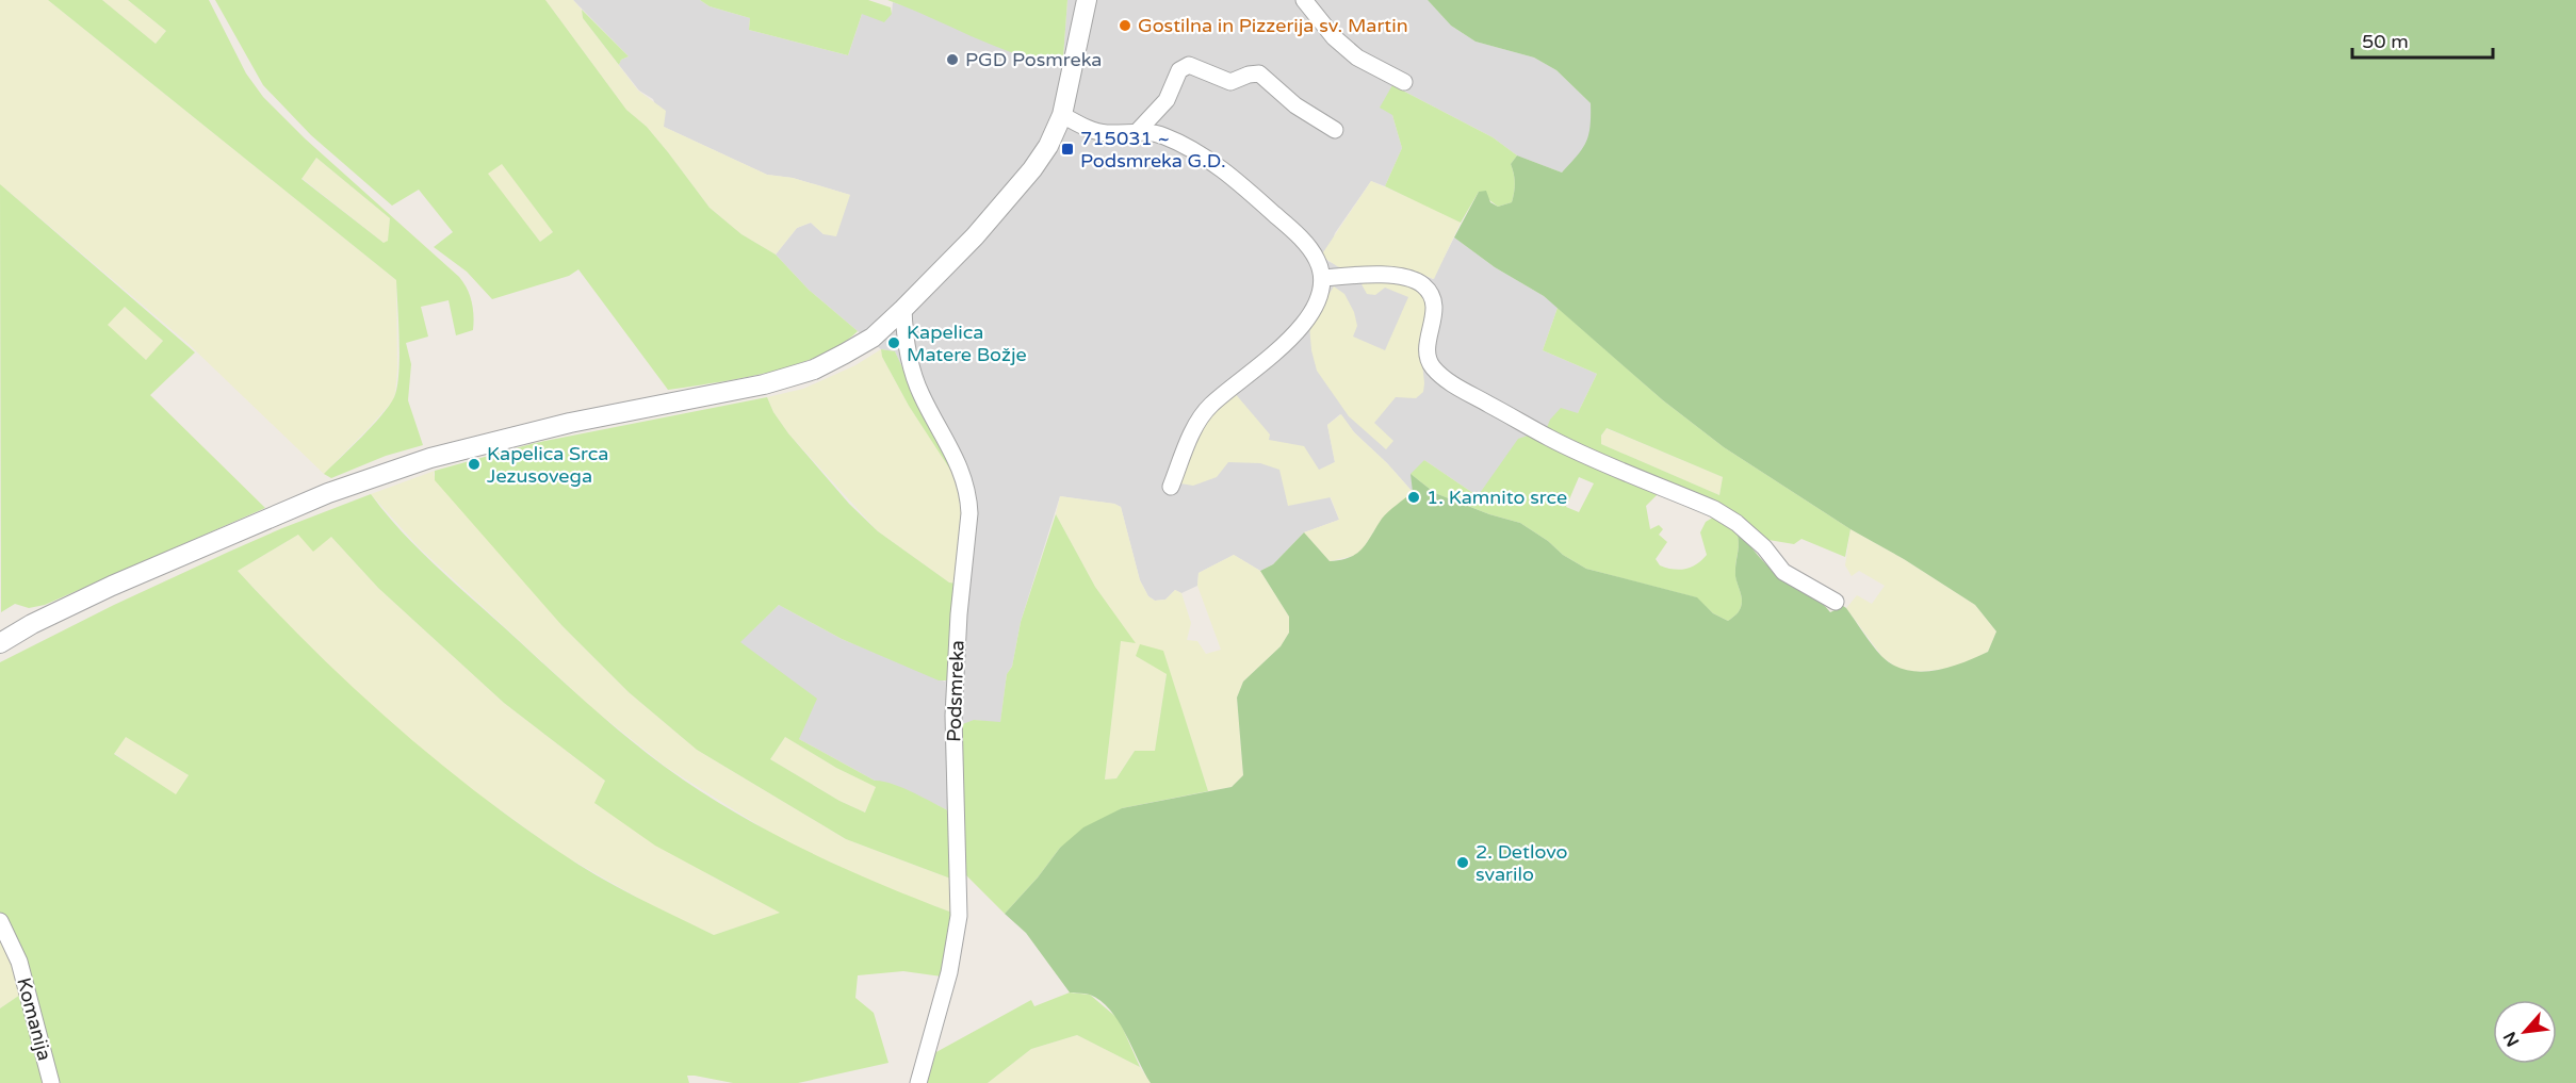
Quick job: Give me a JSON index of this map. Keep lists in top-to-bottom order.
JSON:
{
  "streets": {
    "street": ["Podsmreka", "Komanija"]
  },
  "places": {
    "other": [
      "Gostilna in Pizzerija sv. Martin",
      "PGD Posmreka",
      "Kapelica Matere Božje",
      "Kapelica Srca Jezusovega",
      "1. Kamnito srce",
      "2. Detlovo svarilo"
    ],
    "transit": ["715031 ~ Podsmreka G.D."]
  },
  "scale_bar": "50 m",
  "north": "bottom left"
}
